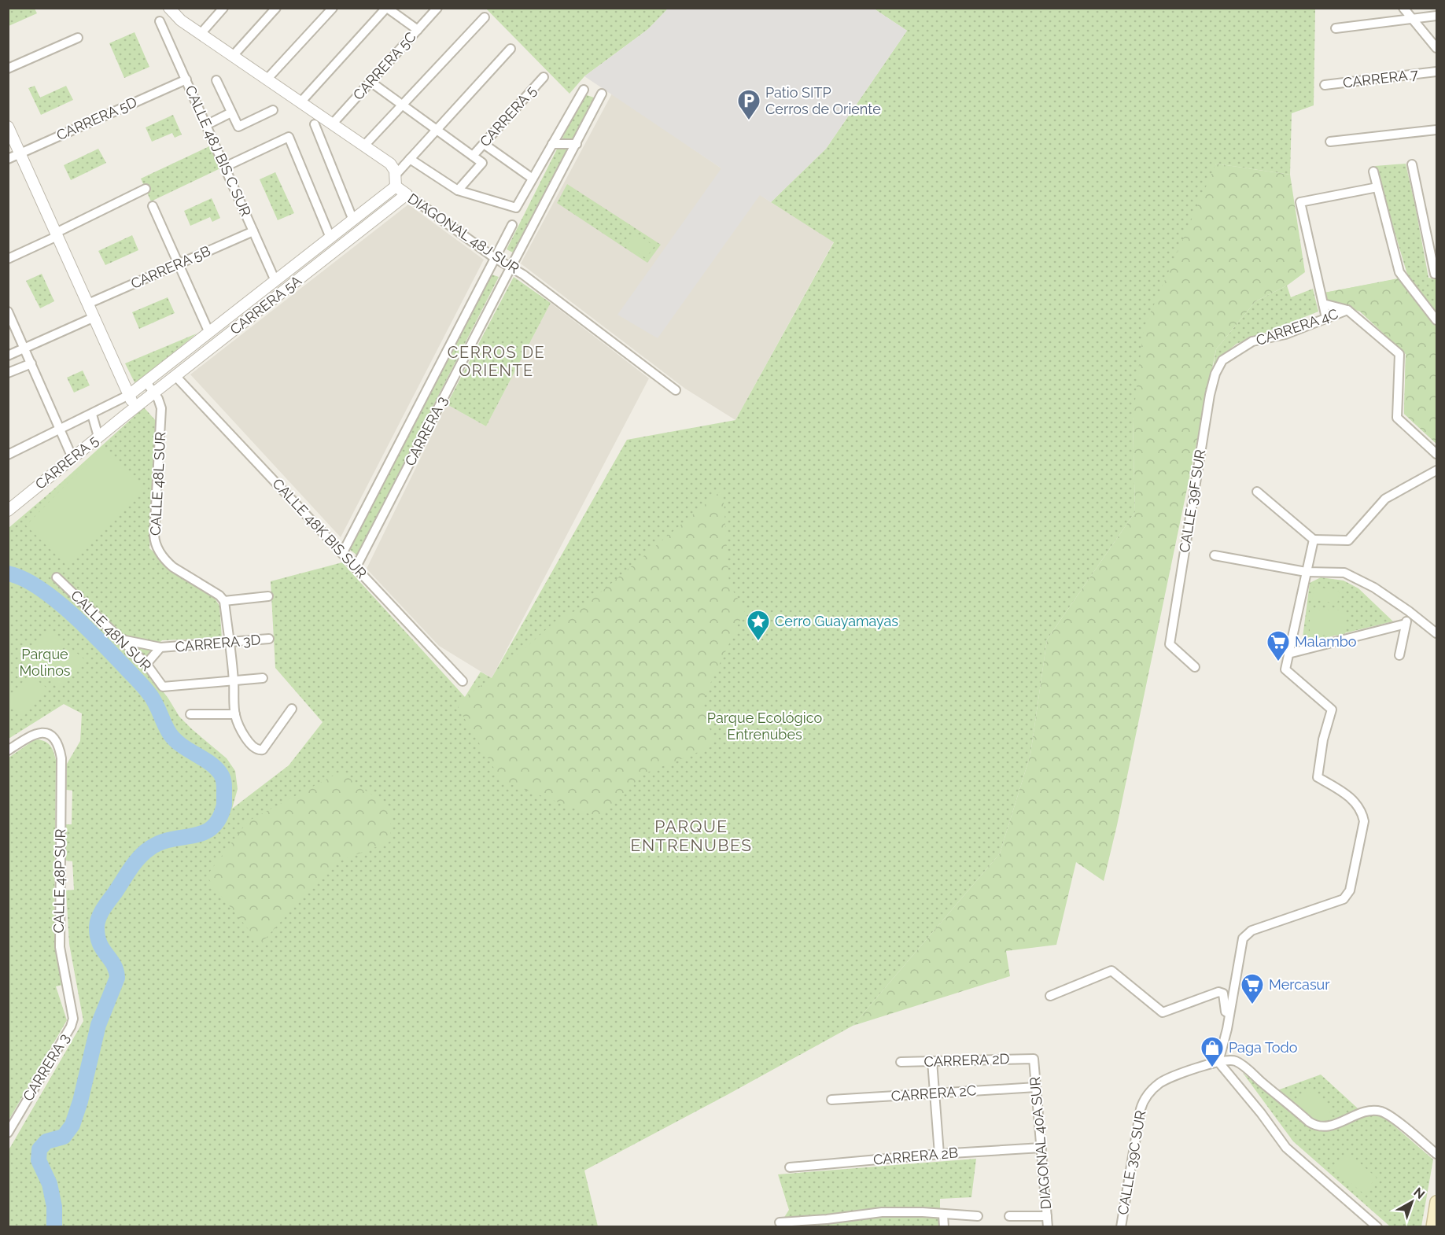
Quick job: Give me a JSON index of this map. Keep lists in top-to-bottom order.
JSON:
{
  "streets": {
    "street": [
      "CARRERA 5C",
      "CARRERA 7",
      "CARRERA 5",
      "CARRERA 5D",
      "CALLE 48J BIS C SUR",
      "DIAGONAL 48J SUR",
      "CARRERA 5B",
      "CARRERA 5A",
      "CARRERA 4C",
      "CARRERA 3",
      "CALLE 48L SUR",
      "CALLE 39F SUR",
      "CALLE 48K BIS SUR",
      "CALLE 48N SUR",
      "CARRERA 3D",
      "CALLE 48P SUR",
      "CARRERA 2D",
      "CARRERA 2C",
      "DIAGONAL 40A SUR",
      "CARRERA 2B",
      "CALLE 39C SUR"
    ]
  },
  "crossings": [
    ["CARRERA 5", "CARRERA 5A"],
    ["CARRERA 5D", "CALLE 48J BIS C SUR"],
    ["CALLE 48J BIS C SUR", "CARRERA 5B"],
    ["CALLE 48J BIS C SUR", "CARRERA 5A"],
    ["DIAGONAL 48J SUR", "CARRERA 5A"],
    ["DIAGONAL 48J SUR", "CARRERA 3"],
    ["CARRERA 5A", "CALLE 48L SUR"],
    ["CARRERA 5A", "CALLE 48K BIS SUR"],
    ["CARRERA 4C", "CALLE 39F SUR"],
    ["CARRERA 3", "CALLE 48K BIS SUR"],
    ["CARRERA 3", "CALLE 48P SUR"],
    ["CALLE 48N SUR", "CARRERA 3D"],
    ["CARRERA 2D", "DIAGONAL 40A SUR"],
    ["CARRERA 2C", "DIAGONAL 40A SUR"],
    ["DIAGONAL 40A SUR", "CARRERA 2B"]
  ],
  "districts": ["CERROS DE ORIENTE", "PARQUE ENTRENUBES"],
  "parks": ["Parque Molinos", "Parque Ecológico Entrenubes"],
  "places": {
    "parking": ["Patio SITP Cerros de Oriente"],
    "place": ["Cerro Guayamayas"],
    "supermarket": ["Malambo", "Mercasur"],
    "shop": ["Paga Todo"]
  },
  "north": "top right"
}
